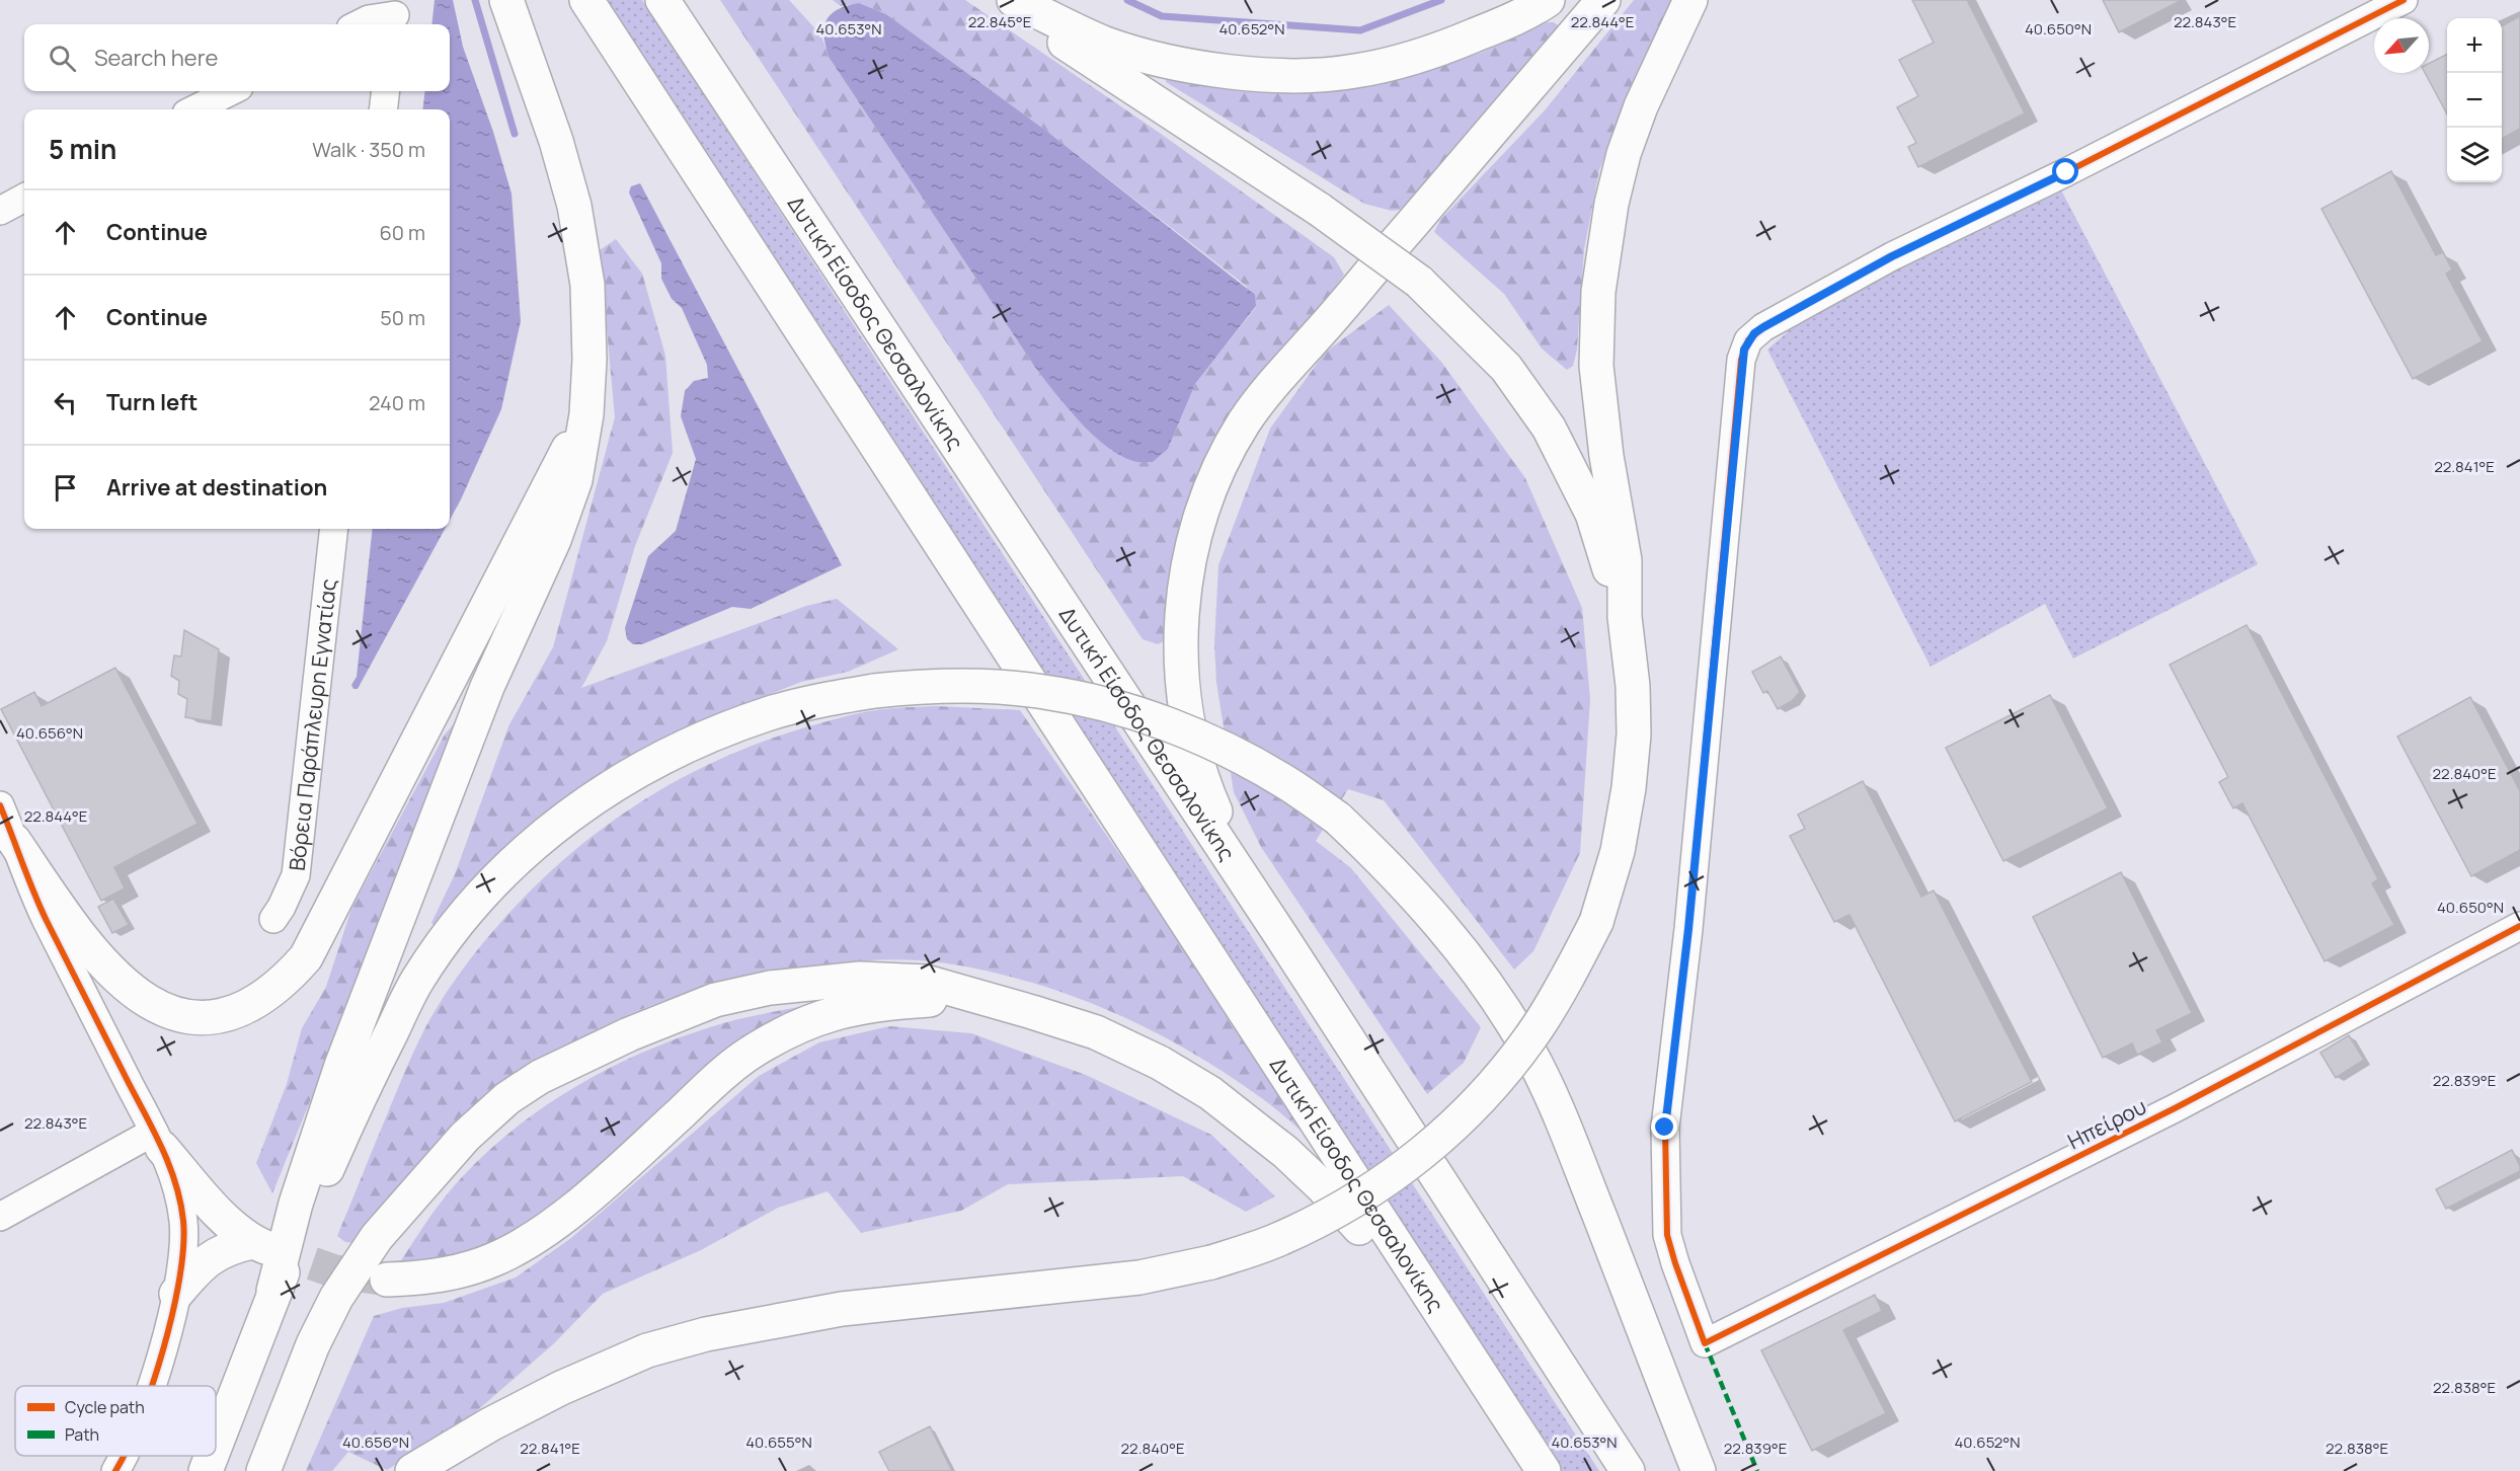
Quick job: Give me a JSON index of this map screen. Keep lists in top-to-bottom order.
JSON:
{
  "streets": {
    "highway": ["Δυτική Είσοδος Θεσσαλονίκης"],
    "street": ["Βόρεια Παράπλευρη Εγνατίας", "Ηπείρου"]
  },
  "legend": ["Cycle path", "Path"],
  "north": "bottom left",
  "page": {
    "map_buttons": ["+", "−"],
    "search": "Search here",
    "heading": ["5 min", "Walk · 350 m"],
    "list": [
      ["Continue", "60 m"],
      ["Continue", "50 m"],
      ["Turn left", "240 m"],
      "Arrive at destination"
    ]
  },
  "coordinates": [
    "22.845°E",
    "22.844°E",
    "22.843°E",
    "40.653°N",
    "40.652°N",
    "40.650°N",
    "22.841°E",
    "40.656°N",
    "22.840°E",
    "22.839°E",
    "22.838°E",
    "40.655°N"
  ]
}
